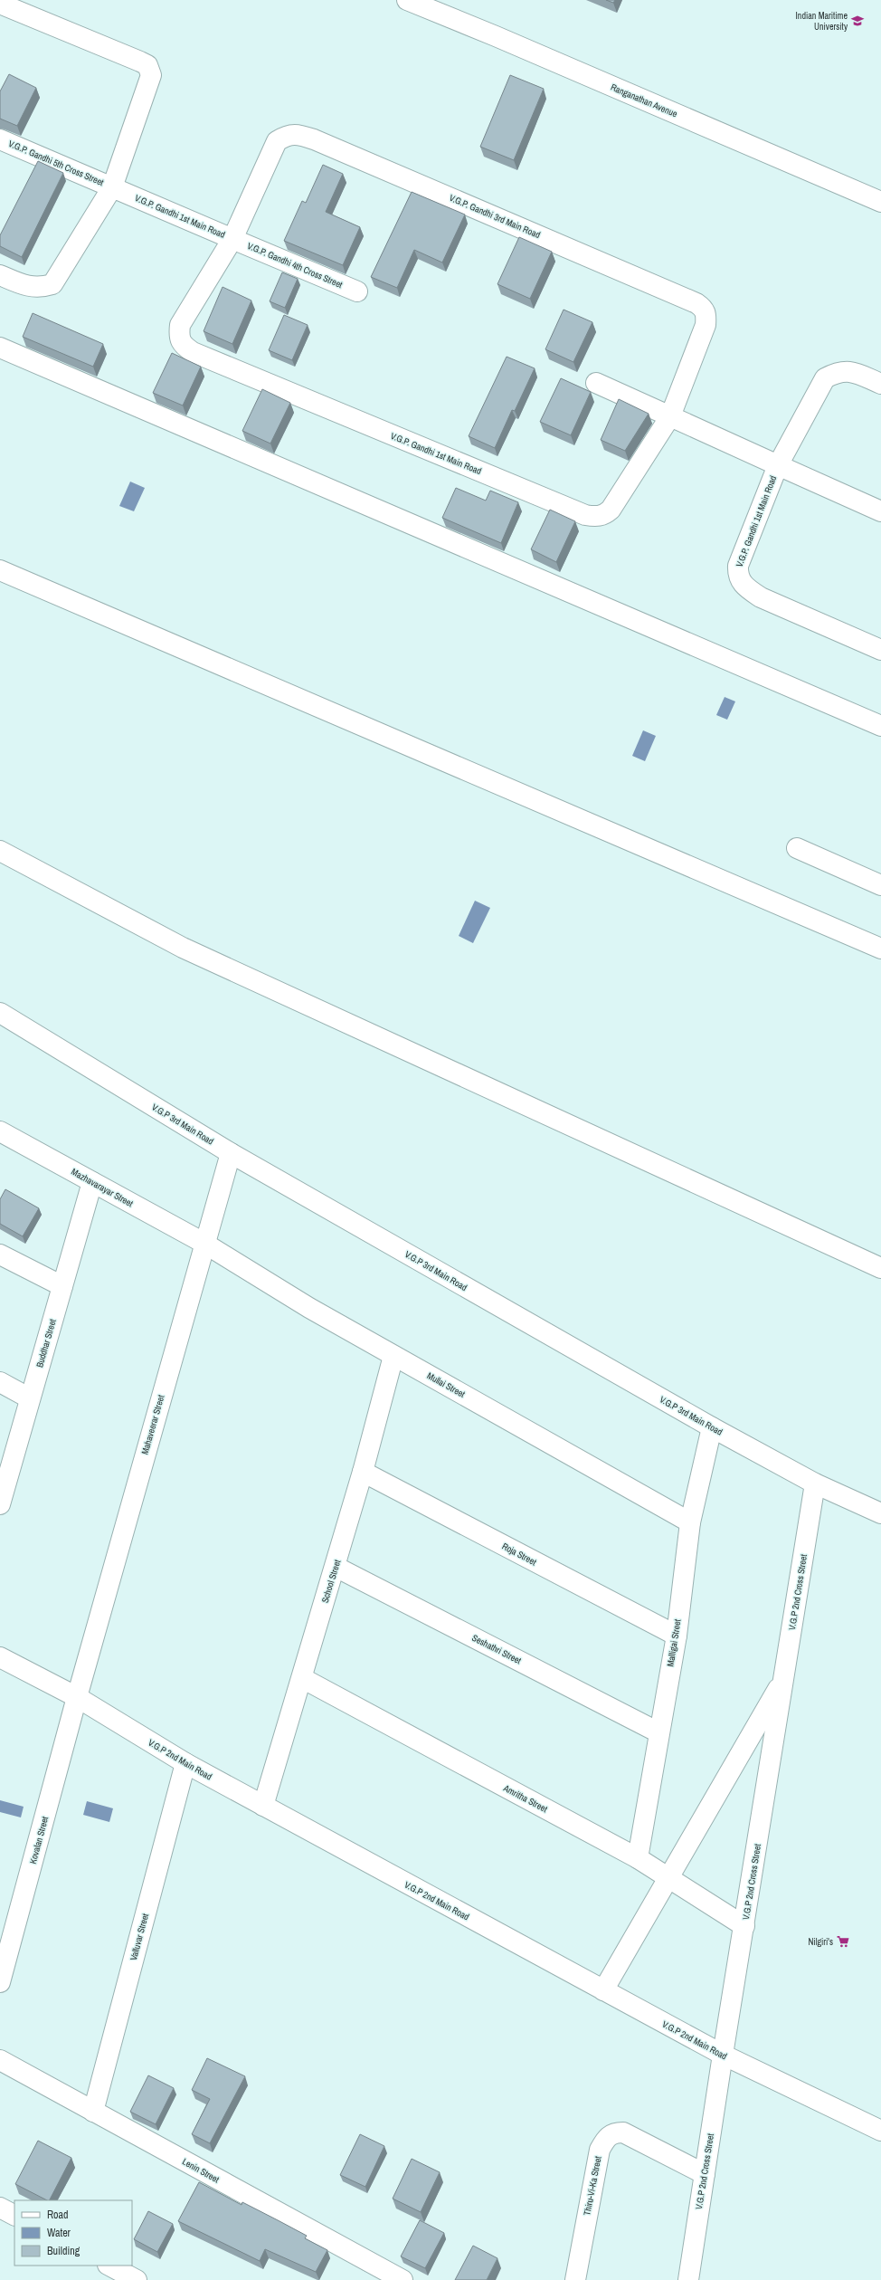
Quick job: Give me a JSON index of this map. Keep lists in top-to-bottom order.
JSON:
{
  "streets": {
    "street": [
      "Ranganathan Avenue",
      "V.G.P. Gandhi 5th Cross Street",
      "V.G.P. Gandhi 1st Main Road",
      "V.G.P. Gandhi 3rd Main Road",
      "V.G.P. Gandhi 4th Cross Street",
      "V.G.P 3rd Main Road",
      "Mazhavarayar Street",
      "Buddhar Street",
      "Mullai Street",
      "Mahaveerar Street",
      "Roja Street",
      "School Street",
      "V.G.P 2nd Cross Street",
      "Malligai Street",
      "Seshathri Street",
      "V.G.P 2nd Main Road",
      "Amritha Street",
      "Kovalan Street",
      "Valluvar Street",
      "Lenin Street",
      "Thiru-Vi-Ka Street"
    ]
  },
  "crossings": [
    ["V.G.P. Gandhi 5th Cross Street", "V.G.P. Gandhi 1st Main Road"],
    ["V.G.P. Gandhi 1st Main Road", "V.G.P. Gandhi 3rd Main Road"],
    ["V.G.P. Gandhi 1st Main Road", "V.G.P. Gandhi 4th Cross Street"],
    ["V.G.P. Gandhi 3rd Main Road", "V.G.P. Gandhi 4th Cross Street"],
    ["V.G.P 3rd Main Road", "Mahaveerar Street"],
    ["V.G.P 3rd Main Road", "V.G.P 2nd Cross Street"],
    ["V.G.P 3rd Main Road", "Malligai Street"],
    ["Mazhavarayar Street", "Buddhar Street"],
    ["Mazhavarayar Street", "Mullai Street"],
    ["Mazhavarayar Street", "Mahaveerar Street"],
    ["Mullai Street", "Mahaveerar Street"],
    ["Mullai Street", "School Street"],
    ["Mullai Street", "Malligai Street"],
    ["Mahaveerar Street", "V.G.P 2nd Main Road"],
    ["Mahaveerar Street", "Kovalan Street"],
    ["Roja Street", "School Street"],
    ["Roja Street", "Malligai Street"],
    ["School Street", "Seshathri Street"],
    ["School Street", "V.G.P 2nd Main Road"],
    ["School Street", "Amritha Street"],
    ["V.G.P 2nd Cross Street", "V.G.P 2nd Main Road"],
    ["V.G.P 2nd Cross Street", "Amritha Street"],
    ["V.G.P 2nd Cross Street", "Thiru-Vi-Ka Street"],
    ["Malligai Street", "Seshathri Street"],
    ["Malligai Street", "Amritha Street"],
    ["V.G.P 2nd Main Road", "Kovalan Street"],
    ["V.G.P 2nd Main Road", "Valluvar Street"],
    ["Valluvar Street", "Lenin Street"]
  ],
  "places": {
    "school or university": ["Indian Maritime University"],
    "supermarket": ["Nilgiri's"]
  },
  "legend": ["Road", "Water", "Building"]
}
